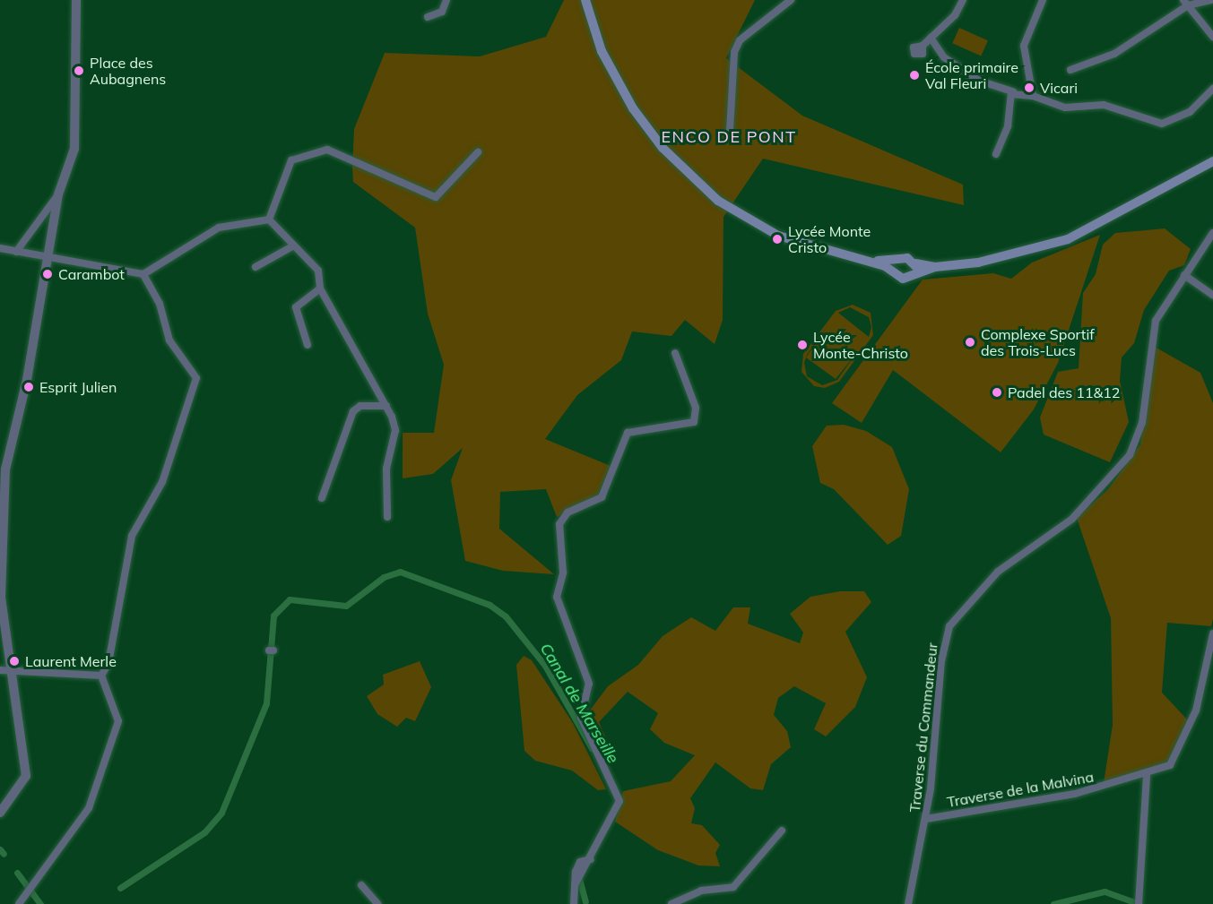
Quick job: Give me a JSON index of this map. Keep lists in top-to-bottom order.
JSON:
{
  "streets": {
    "street": ["Traverse du Commandeur", "Traverse de la Malvina"]
  },
  "crossings": [
    ["Traverse du Commandeur", "Traverse de la Malvina"]
  ],
  "districts": ["ENCO DE PONT"],
  "water": ["Canal de Marseille"],
  "places": [
    "Place des Aubagnens",
    "École primaire Val Fleuri",
    "Vicari",
    "Lycée Monte Cristo",
    "Carambot",
    "Complexe Sportif des Trois-Lucs",
    "Lycée Monte-Christo",
    "Esprit Julien",
    "Padel des 11&12",
    "Laurent Merle"
  ]
}
